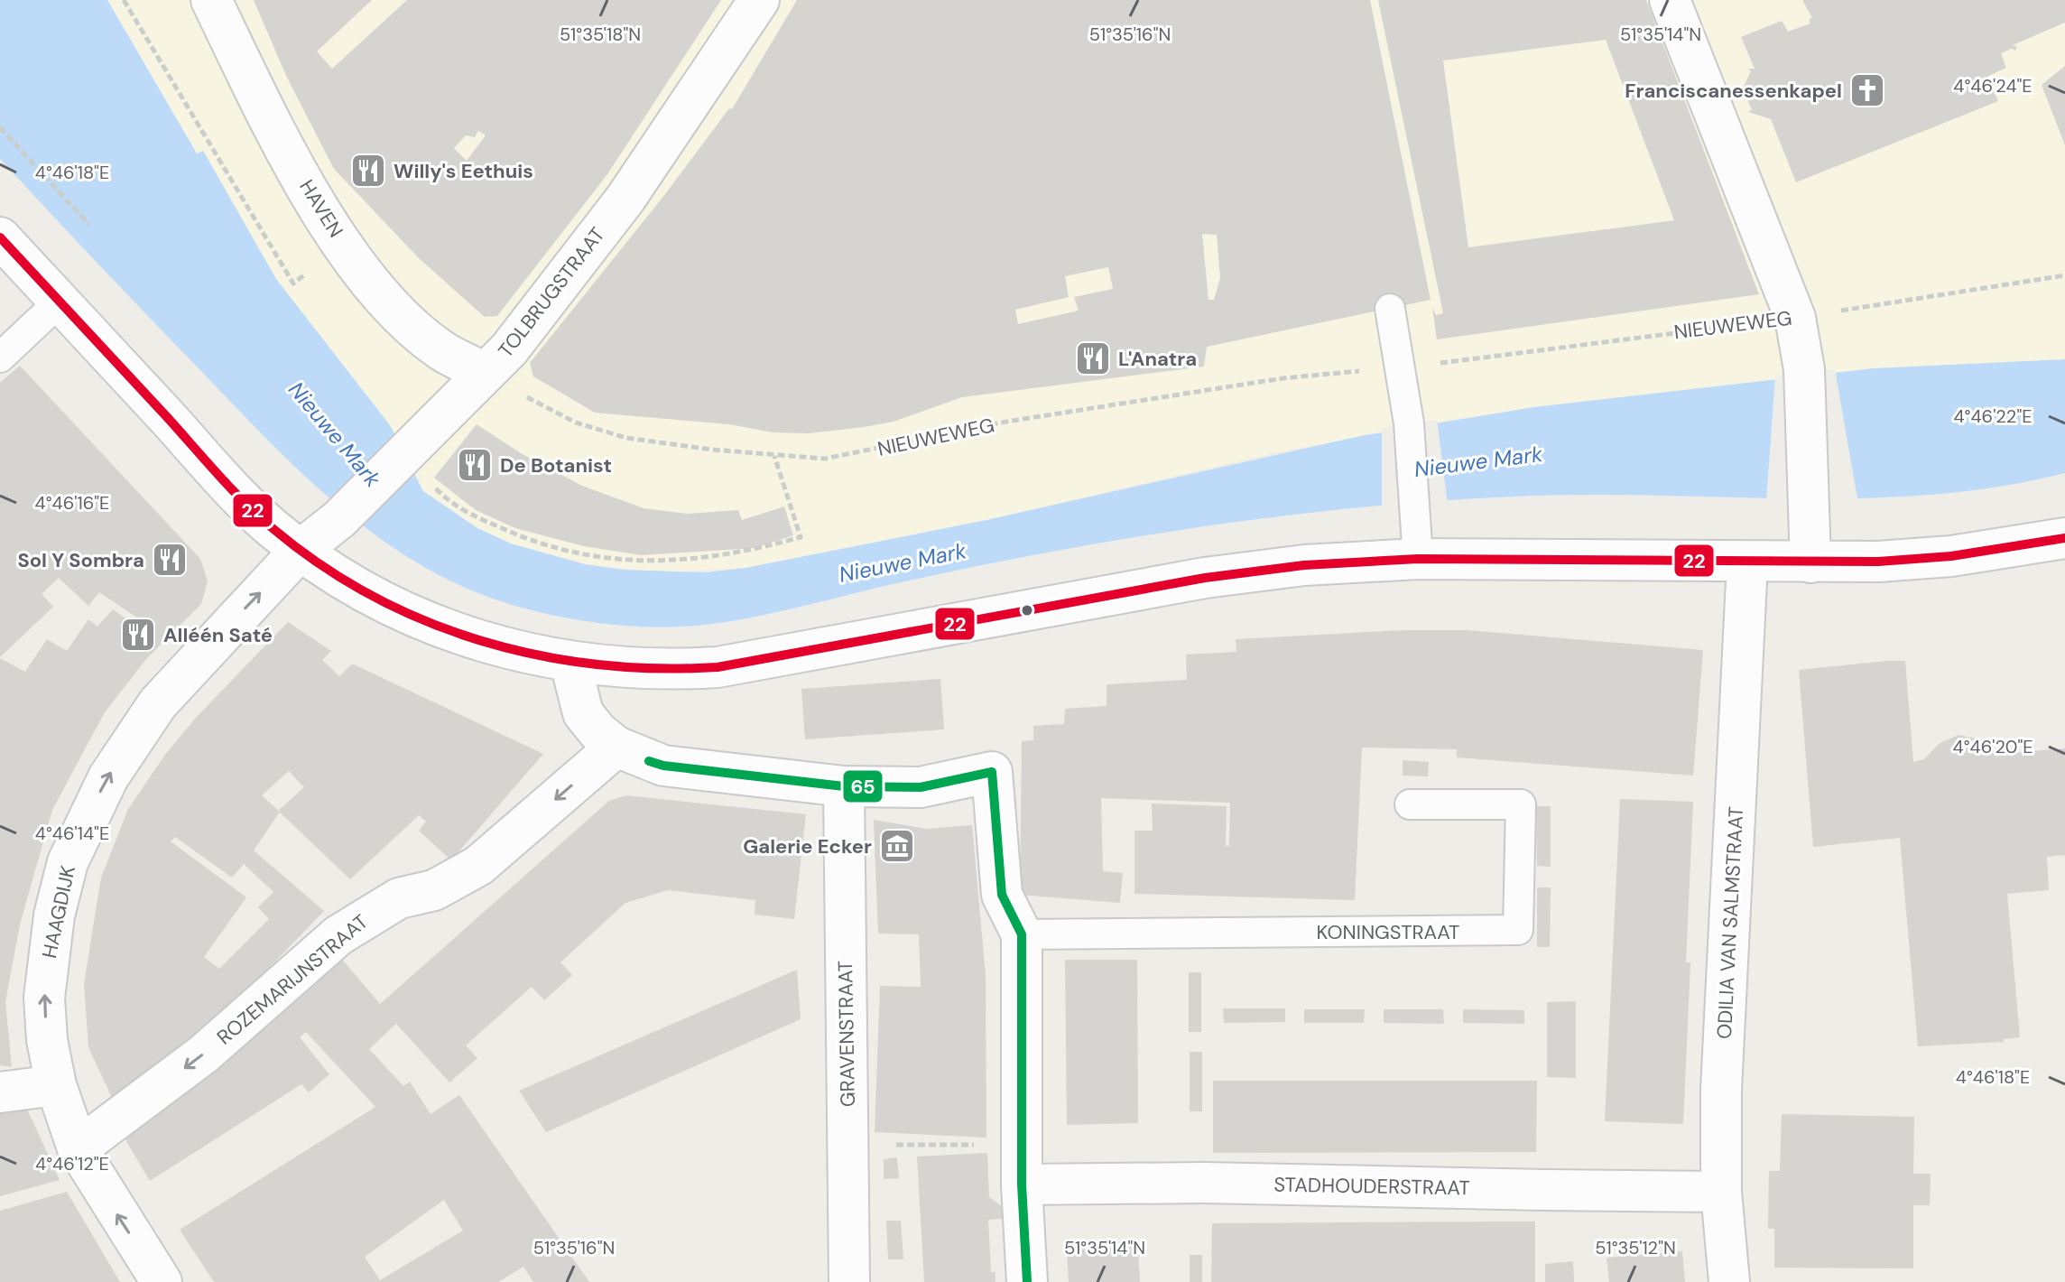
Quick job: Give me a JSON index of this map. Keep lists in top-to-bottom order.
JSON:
{
  "streets": {
    "street": [
      "HAVEN",
      "TOLBRUGSTRAAT",
      "HAAGDIJK",
      "ODILIA VAN SALMSTRAAT",
      "ROZEMARIJNSTRAAT",
      "GRAVENSTRAAT",
      "STADHOUDERSTRAAT"
    ],
    "lane": ["KONINGSTRAAT"],
    "path": ["NIEUWEWEG"]
  },
  "crossings": [
    ["HAVEN", "TOLBRUGSTRAAT"],
    ["HAVEN", "NIEUWEWEG"],
    ["TOLBRUGSTRAAT", "NIEUWEWEG"],
    ["TOLBRUGSTRAAT", "HAAGDIJK"],
    ["HAAGDIJK", "ROZEMARIJNSTRAAT"],
    ["ODILIA VAN SALMSTRAAT", "STADHOUDERSTRAAT"]
  ],
  "one_way": ["HAAGDIJK", "ROZEMARIJNSTRAAT"],
  "water": ["Nieuwe Mark"],
  "places": {
    "church": ["Franciscanessenkapel"],
    "restaurant": [
      "Willy's Eethuis",
      "L'Anatra",
      "De Botanist",
      "Sol Y Sombra",
      "Alléén Saté"
    ],
    "museum": ["Galerie Ecker"]
  },
  "lines": ["transit line 22", "transit line 65"],
  "coordinates": [
    "51°35'16\"N",
    "51°35'14\"N",
    "51°35'18\"N",
    "4°46'24\"E",
    "4°46'18\"E",
    "4°46'22\"E",
    "4°46'16\"E",
    "4°46'20\"E",
    "4°46'14\"E",
    "4°46'12\"E",
    "51°35'12\"N"
  ]
}
